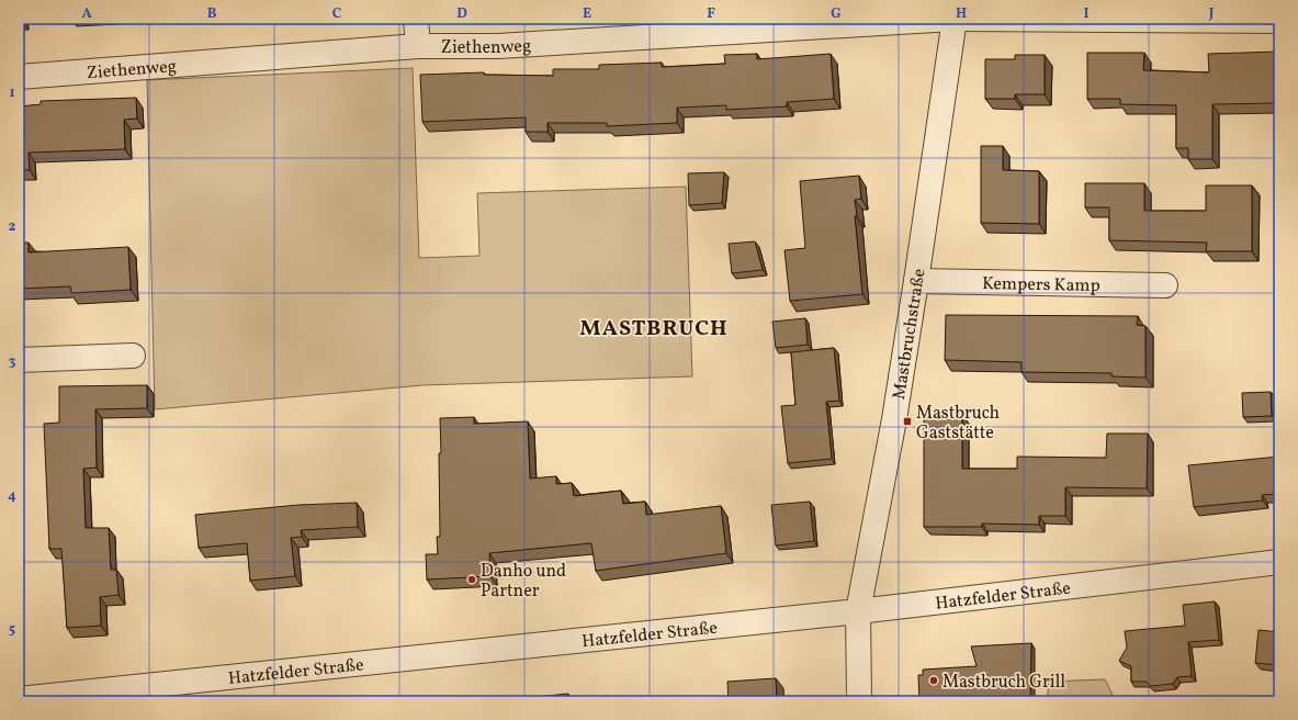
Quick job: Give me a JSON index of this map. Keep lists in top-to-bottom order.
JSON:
{
  "streets": {
    "street": [
      "Ziethenweg",
      "Kempers Kamp",
      "Mastbruchstraße",
      "Hatzfelder Straße"
    ]
  },
  "crossings": [
    ["Ziethenweg", "Mastbruchstraße"],
    ["Kempers Kamp", "Mastbruchstraße"],
    ["Mastbruchstraße", "Hatzfelder Straße"]
  ],
  "districts": ["MASTBRUCH"],
  "places": {
    "transit": ["Mastbruch Gaststätte"],
    "other": ["Danho und Partner", "Mastbruch Grill"]
  },
  "grid": {
    "columns": [
      "A",
      "B",
      "C",
      "D",
      "E",
      "F",
      "G",
      "H",
      "I",
      "J"
    ],
    "rows": [
      "1",
      "2",
      "3",
      "4",
      "5"
    ]
  }
}
